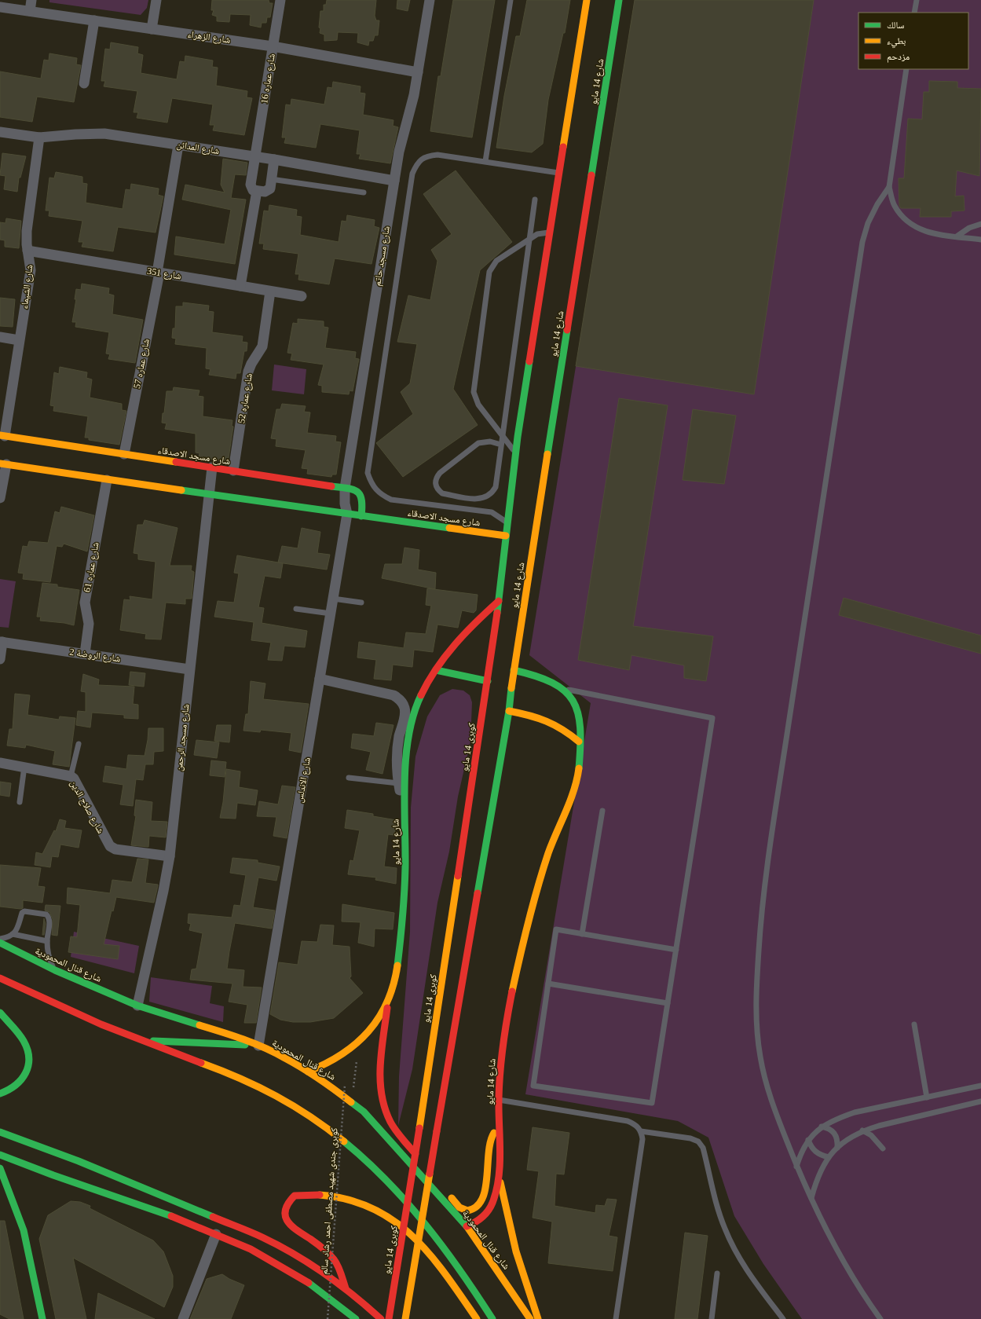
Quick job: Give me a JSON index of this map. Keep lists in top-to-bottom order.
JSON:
{
  "streets": {
    "main road": [
      "شارع 14 مايو",
      "شارع مسجد الاصدقاء",
      "كوبرى 14 مايو",
      "شارع قنال المحمودية"
    ],
    "street": [
      "شارع الزهراء",
      "شارع عماره 16",
      "شارع المدائن",
      "شارع مسجد حاتم",
      "شارع 351",
      "شارع الشيماء",
      "شارع عماره 57",
      "شارع عماره 52",
      "شارع عماره 61",
      "شارع الروضة 2",
      "شارع مسجد الرحمن",
      "شارع الاندلس",
      "شارع صلاح الدين"
    ],
    "path": ["كوبرى جندى شهيد مصطفى احمد رشاد سالم"]
  },
  "crossings": [
    ["شارع الزهراء", "شارع عماره 16"],
    ["شارع الزهراء", "شارع مسجد حاتم"],
    ["شارع عماره 16", "شارع المدائن"],
    ["شارع 14 مايو", "شارع مسجد الاصدقاء"],
    ["شارع 14 مايو", "كوبرى 14 مايو"],
    ["شارع 14 مايو", "شارع قنال المحمودية"],
    ["شارع المدائن", "شارع مسجد حاتم"],
    ["شارع المدائن", "شارع الشيماء"],
    ["شارع المدائن", "شارع عماره 57"],
    ["شارع مسجد حاتم", "شارع مسجد الاصدقاء"],
    ["شارع مسجد حاتم", "شارع الاندلس"],
    ["شارع 351", "شارع الشيماء"],
    ["شارع 351", "شارع عماره 57"],
    ["شارع 351", "شارع عماره 52"],
    ["شارع الشيماء", "شارع مسجد الاصدقاء"],
    ["شارع عماره 57", "شارع مسجد الاصدقاء"],
    ["شارع عماره 52", "شارع مسجد الاصدقاء"],
    ["شارع مسجد الاصدقاء", "شارع عماره 61"],
    ["شارع مسجد الاصدقاء", "شارع مسجد الرحمن"],
    ["شارع مسجد الاصدقاء", "شارع الاندلس"],
    ["شارع عماره 61", "شارع الروضة 2"],
    ["شارع الروضة 2", "شارع مسجد الرحمن"],
    ["شارع مسجد الرحمن", "شارع صلاح الدين"],
    ["شارع مسجد الرحمن", "شارع قنال المحمودية"],
    ["شارع الاندلس", "شارع قنال المحمودية"]
  ],
  "legend": ["سالك", "بطيء", "مزدحم"]
}
